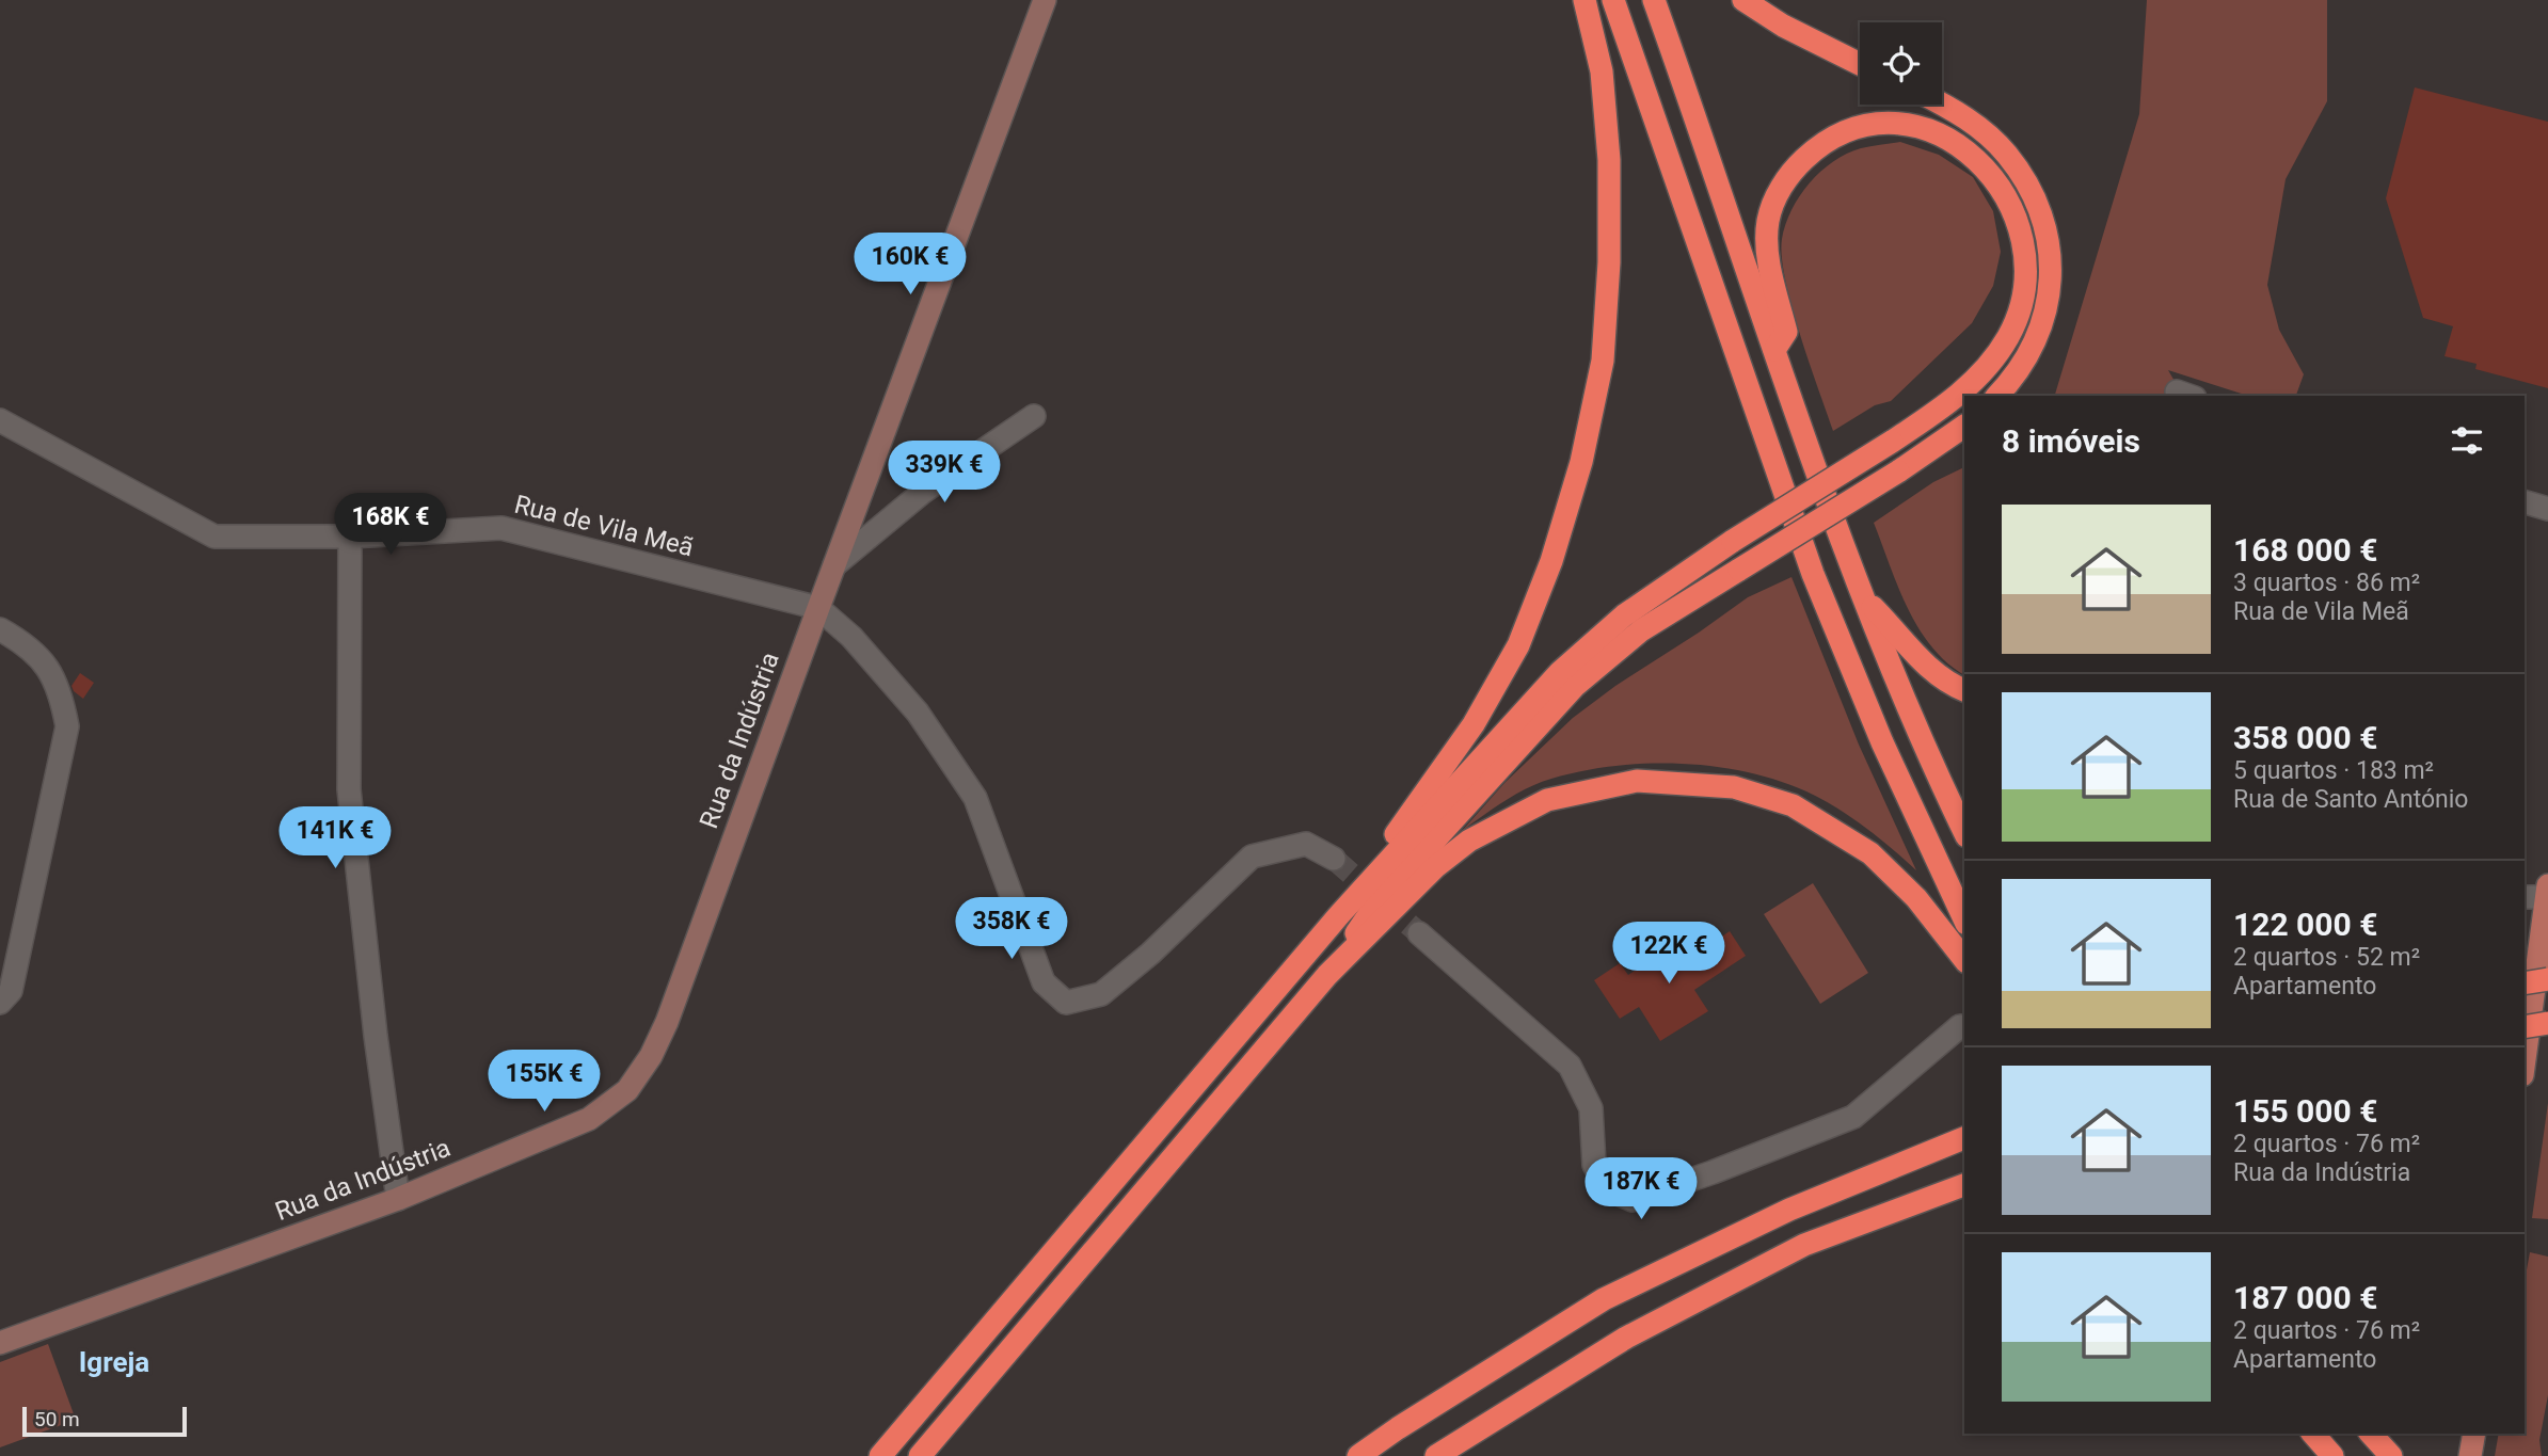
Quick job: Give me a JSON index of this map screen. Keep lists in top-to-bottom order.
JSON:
{
  "streets": {
    "street": ["Rua de Vila Meã", "Rua da Indústria"]
  },
  "crossings": [
    ["Rua de Vila Meã", "Rua da Indústria"]
  ],
  "districts": ["Igreja"],
  "scale_bar": "50 m",
  "page": {
    "price": [
      "160K €",
      "339K €",
      "168K €",
      "141K €",
      "358K €",
      "122K €",
      "155K €",
      "187K €"
    ],
    "heading": "8 imóveis",
    "list": [
      {
        "name": "168 000 €",
        "note": "3 quartos · 86 m² · Rua de Vila Meã"
      },
      {
        "name": "358 000 €",
        "note": "5 quartos · 183 m² · Rua de Santo António"
      },
      {
        "name": "122 000 €",
        "note": "2 quartos · 52 m² · Apartamento"
      },
      {
        "name": "155 000 €",
        "note": "2 quartos · 76 m² · Rua da Indústria"
      },
      {
        "name": "187 000 €",
        "note": "2 quartos · 76 m² · Apartamento"
      }
    ],
    "scale": "50 m"
  }
}
